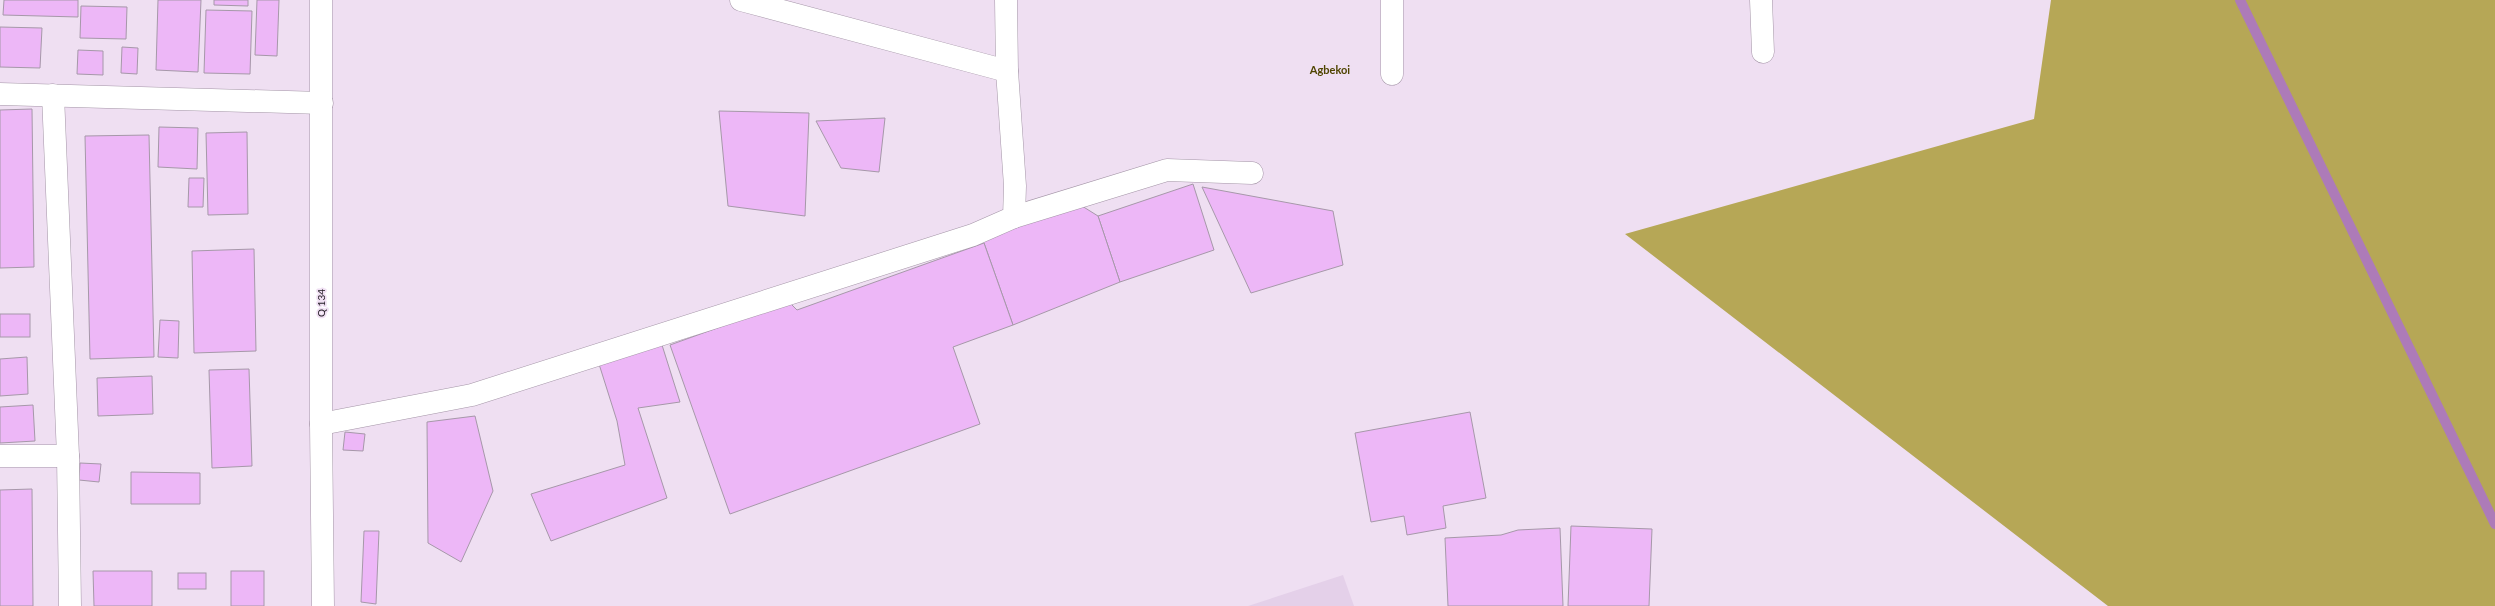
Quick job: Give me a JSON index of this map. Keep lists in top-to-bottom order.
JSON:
{
  "streets": {
    "street": ["Q 134"]
  },
  "districts": ["Agbekoi"]
}
